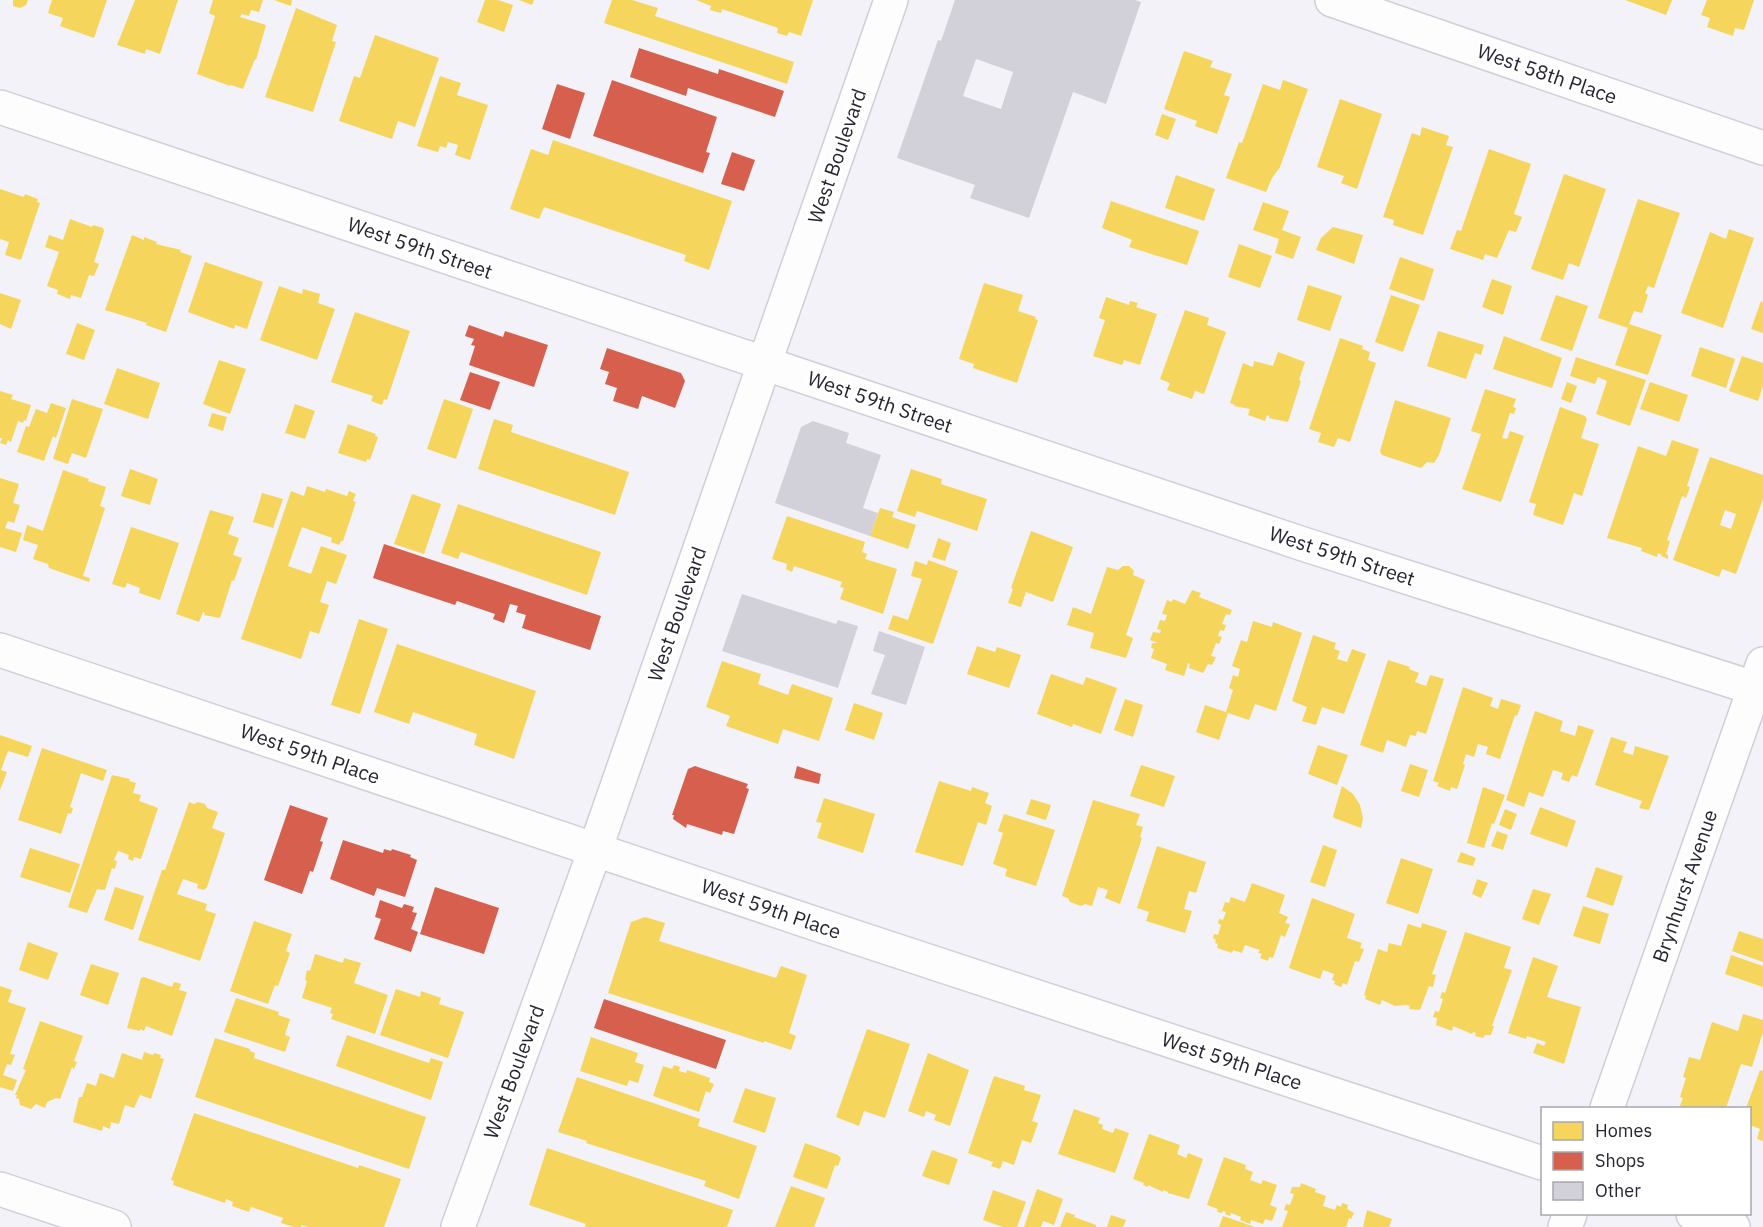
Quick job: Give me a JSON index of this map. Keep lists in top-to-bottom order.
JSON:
{
  "streets": {
    "street": [
      "West 58th Place",
      "West Boulevard",
      "West 59th Street",
      "West 59th Place",
      "Brynhurst Avenue"
    ]
  },
  "crossings": [
    ["West Boulevard", "West 59th Street"],
    ["West Boulevard", "West 59th Place"],
    ["West 59th Street", "Brynhurst Avenue"]
  ],
  "legend": ["Homes", "Shops", "Other"]
}
